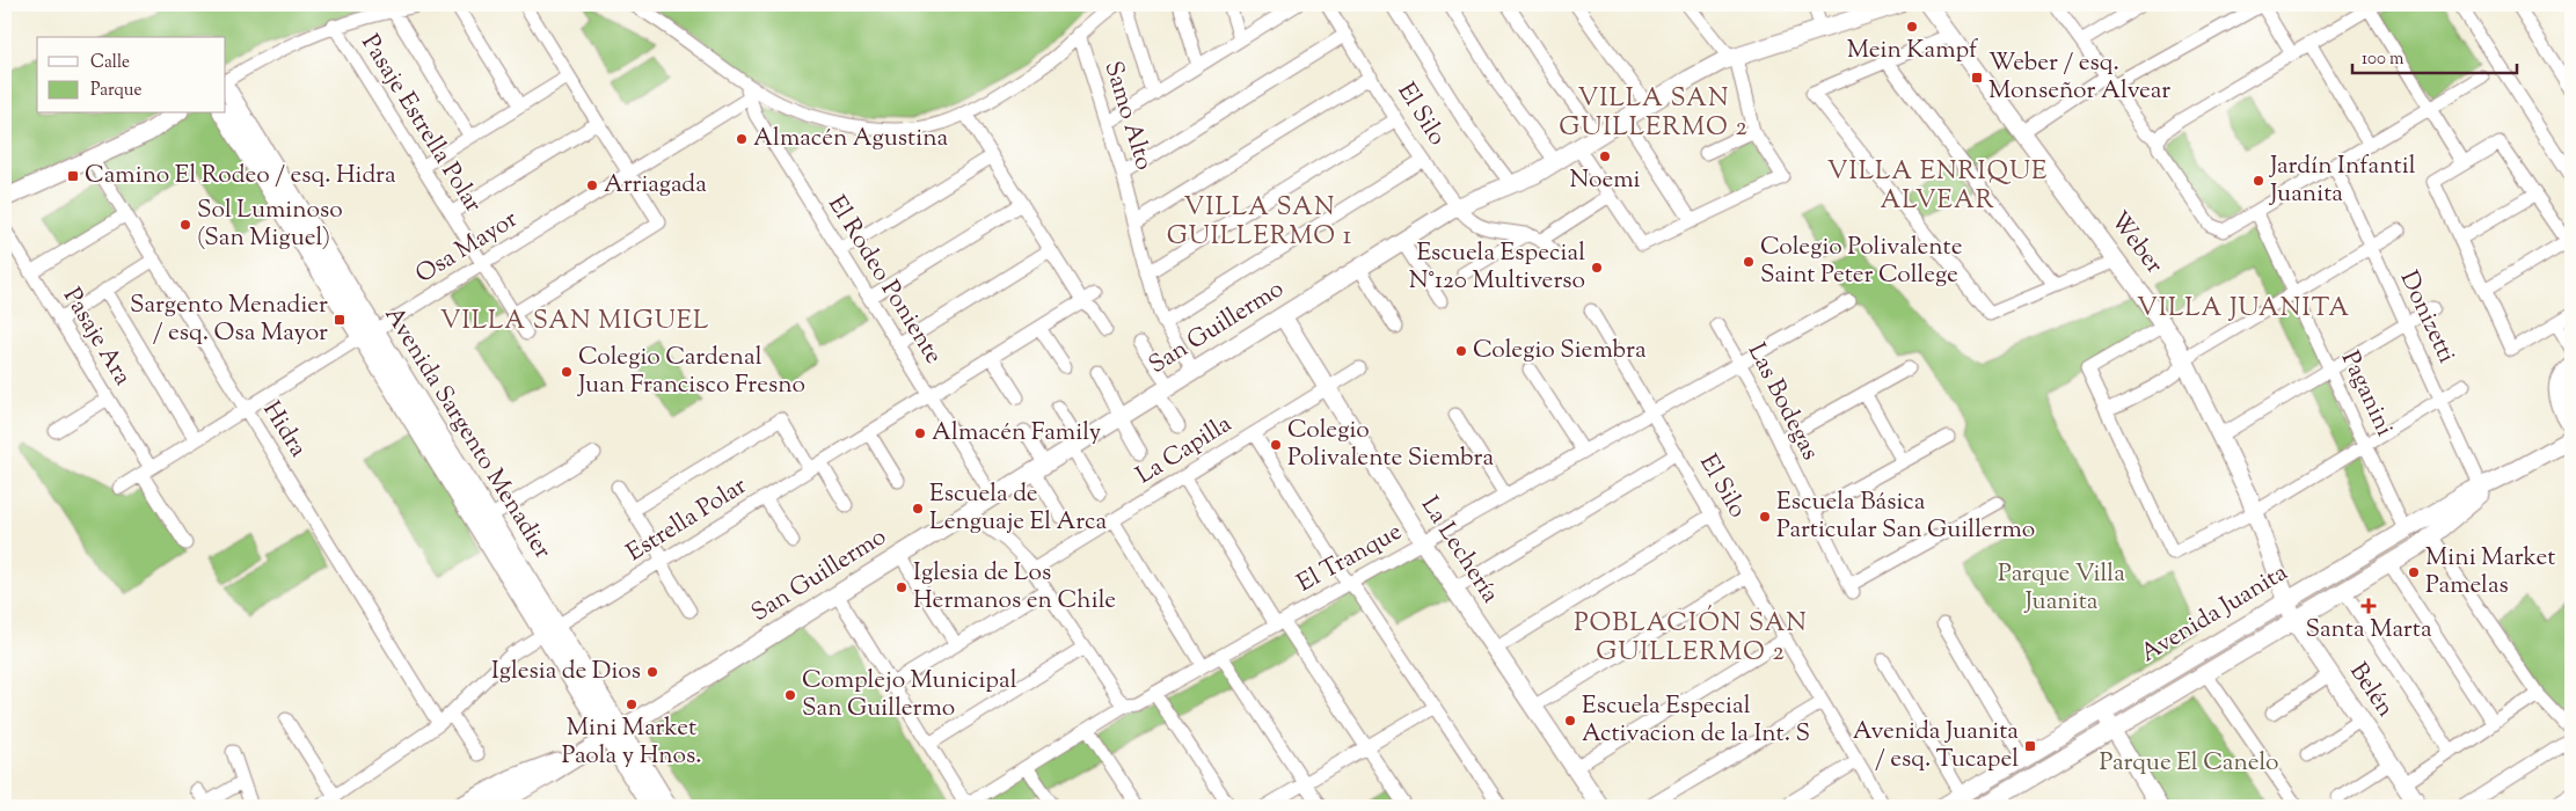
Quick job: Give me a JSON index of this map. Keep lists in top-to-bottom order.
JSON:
{
  "streets": {
    "street": [
      "El Silo",
      "Samo Alto",
      "Pasaje Estrella Polar",
      "Weber",
      "Osa Mayor",
      "El Rodeo Poniente",
      "Donizetti",
      "San Guillermo",
      "Pasaje Ara",
      "Paganini",
      "Las Bodegas",
      "Hidra",
      "Avenida Sargento Menadier",
      "La Capilla",
      "Estrella Polar",
      "La Lechería",
      "El Tranque",
      "Avenida Juanita",
      "Belén"
    ]
  },
  "crossings": [
    ["El Silo", "San Guillermo"],
    ["El Silo", "El Tranque"],
    ["Samo Alto", "San Guillermo"],
    ["Pasaje Estrella Polar", "Osa Mayor"],
    ["Weber", "Avenida Juanita"],
    ["Weber", "Belén"],
    ["Osa Mayor", "El Rodeo Poniente"],
    ["Osa Mayor", "Pasaje Ara"],
    ["Osa Mayor", "Hidra"],
    ["Osa Mayor", "Avenida Sargento Menadier"],
    ["El Rodeo Poniente", "San Guillermo"],
    ["El Rodeo Poniente", "Estrella Polar"],
    ["Donizetti", "Avenida Juanita"],
    ["San Guillermo", "Avenida Sargento Menadier"],
    ["San Guillermo", "La Lechería"],
    ["Paganini", "Avenida Juanita"],
    ["Las Bodegas", "El Tranque"],
    ["Hidra", "Estrella Polar"],
    ["Avenida Sargento Menadier", "Estrella Polar"],
    ["La Capilla", "La Lechería"],
    ["La Lechería", "El Tranque"],
    ["Avenida Juanita", "Belén"]
  ],
  "districts": [
    "VILLA SAN GUILLERMO 2",
    "VILLA ENRIQUE ALVEAR",
    "VILLA SAN GUILLERMO 1",
    "VILLA JUANITA",
    "VILLA SAN MIGUEL",
    "POBLACIÓN SAN GUILLERMO 2"
  ],
  "parks": ["Parque Villa Juanita", "Parque El Canelo"],
  "places": {
    "other": [
      "Mein Kampf",
      "Almacén Agustina",
      "Noemi",
      "Jardín Infantil Juanita",
      "Arriagada",
      "Sol Luminoso (San Miguel)",
      "Colegio Polivalente Saint Peter College",
      "Escuela Especial N°120 Multiverso",
      "Colegio Siembra",
      "Colegio Cardenal Juan Francisco Fresno",
      "Almacén Family",
      "Colegio Polivalente Siembra",
      "Escuela de Lenguaje El Arca",
      "Escuela Básica Particular San Guillermo",
      "Mini Market Pamelas",
      "Iglesia de Los Hermanos en Chile",
      "Iglesia de Dios",
      "Complejo Municipal San Guillermo",
      "Mini Market Paola y Hnos.",
      "Escuela Especial Activacion de la Int. S"
    ],
    "transit": [
      "Weber / esq. Monseñor Alvear",
      "Camino El Rodeo / esq. Hidra",
      "Sargento Menadier / esq. Osa Mayor",
      "Avenida Juanita / esq. Tucapel"
    ],
    "health": ["Santa Marta"]
  },
  "legend": ["Calle", "Parque"],
  "scale_bar": "100 m"
}
